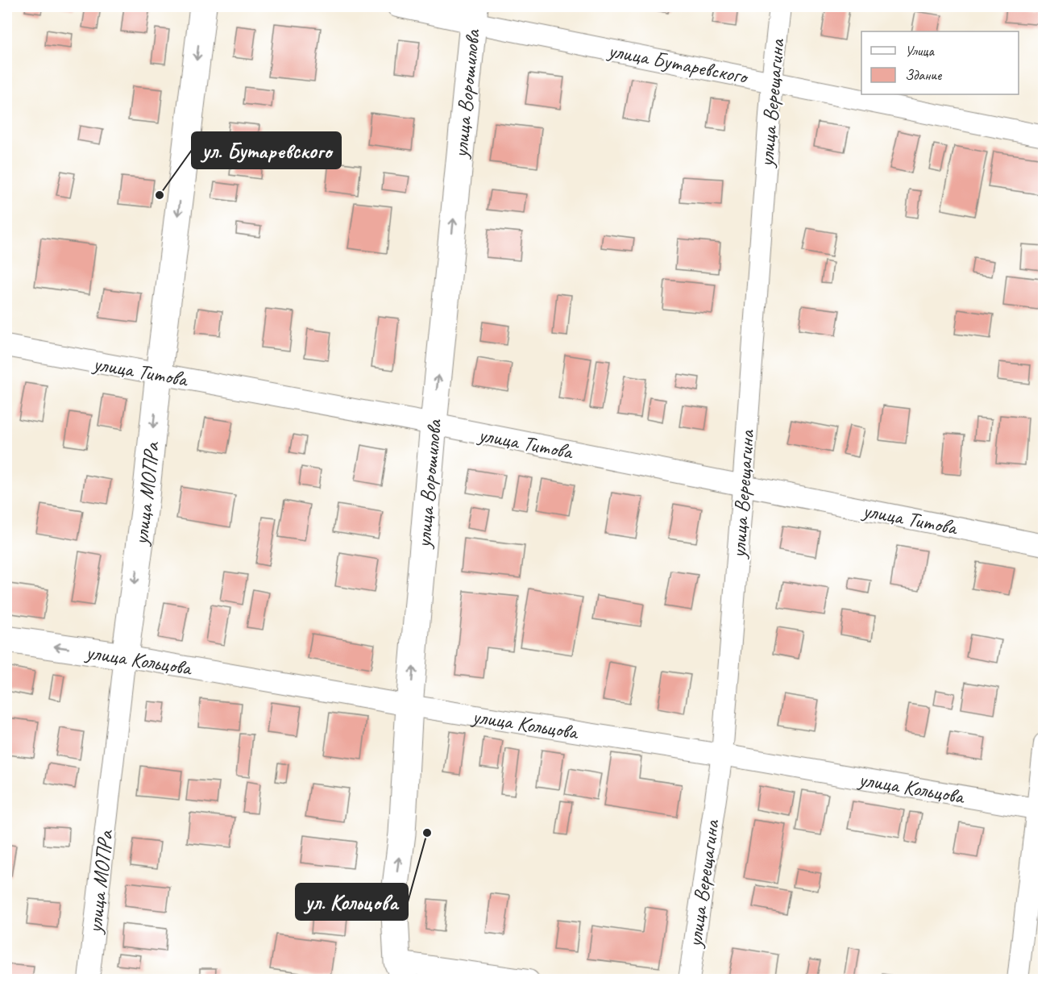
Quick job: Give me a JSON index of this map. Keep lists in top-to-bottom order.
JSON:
{
  "streets": {
    "main road": ["улица Ворошилова", "улица МОПРа", "улица Кольцова"],
    "street": ["улица Бутаревского", "улица Верещагина", "улица Титова"]
  },
  "crossings": [
    ["улица Бутаревского", "улица Ворошилова"],
    ["улица Бутаревского", "улица Верещагина"],
    ["улица Ворошилова", "улица Титова"],
    ["улица Ворошилова", "улица Кольцова"],
    ["улица Верещагина", "улица Титова"],
    ["улица Верещагина", "улица Кольцова"],
    ["улица Титова", "улица МОПРа"],
    ["улица МОПРа", "улица Кольцова"]
  ],
  "one_way": ["улица Ворошилова", "улица МОПРа"],
  "places": ["ул. Бутаревского", "ул. Кольцова"],
  "legend": ["Улица", "Здание"]
}
